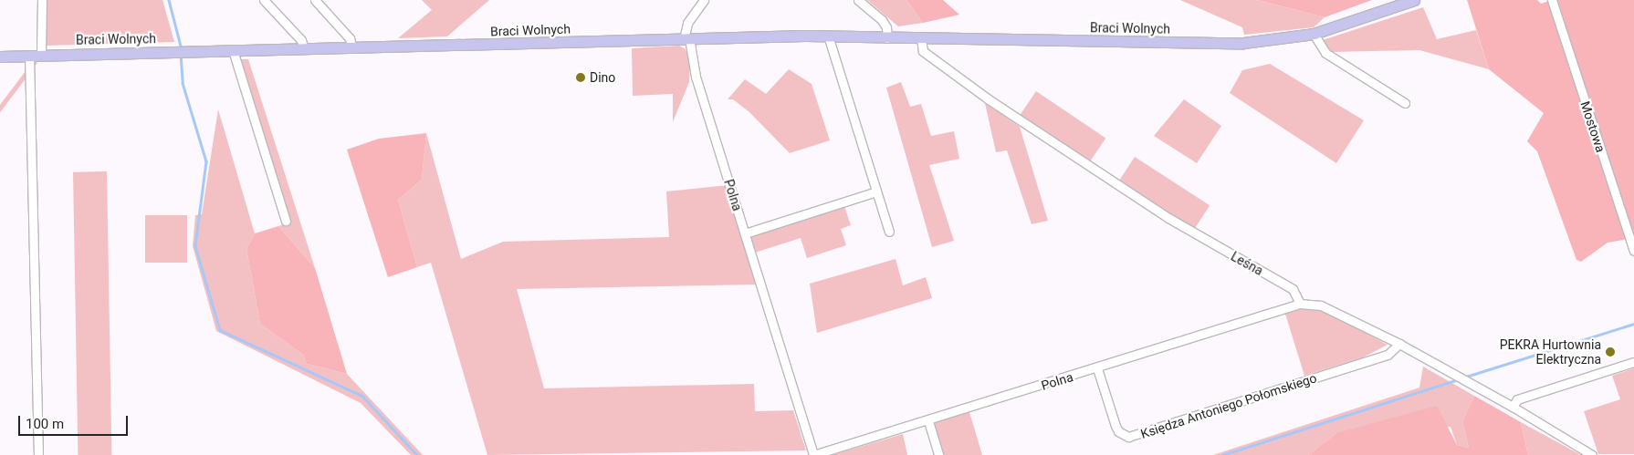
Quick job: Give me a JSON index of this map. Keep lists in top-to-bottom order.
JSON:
{
  "streets": {
    "main road": ["Braci Wolnych"],
    "street": [
      "Mostowa",
      "Polna",
      "Leśna",
      "Księdza Antoniego Połomskiego"
    ]
  },
  "crossings": [
    ["Braci Wolnych", "Polna"],
    ["Braci Wolnych", "Leśna"],
    ["Polna", "Leśna"],
    ["Polna", "Księdza Antoniego Połomskiego"]
  ],
  "places": ["Dino", "PEKRA Hurtownia Elektryczna"],
  "scale_bar": "100 m"
}
